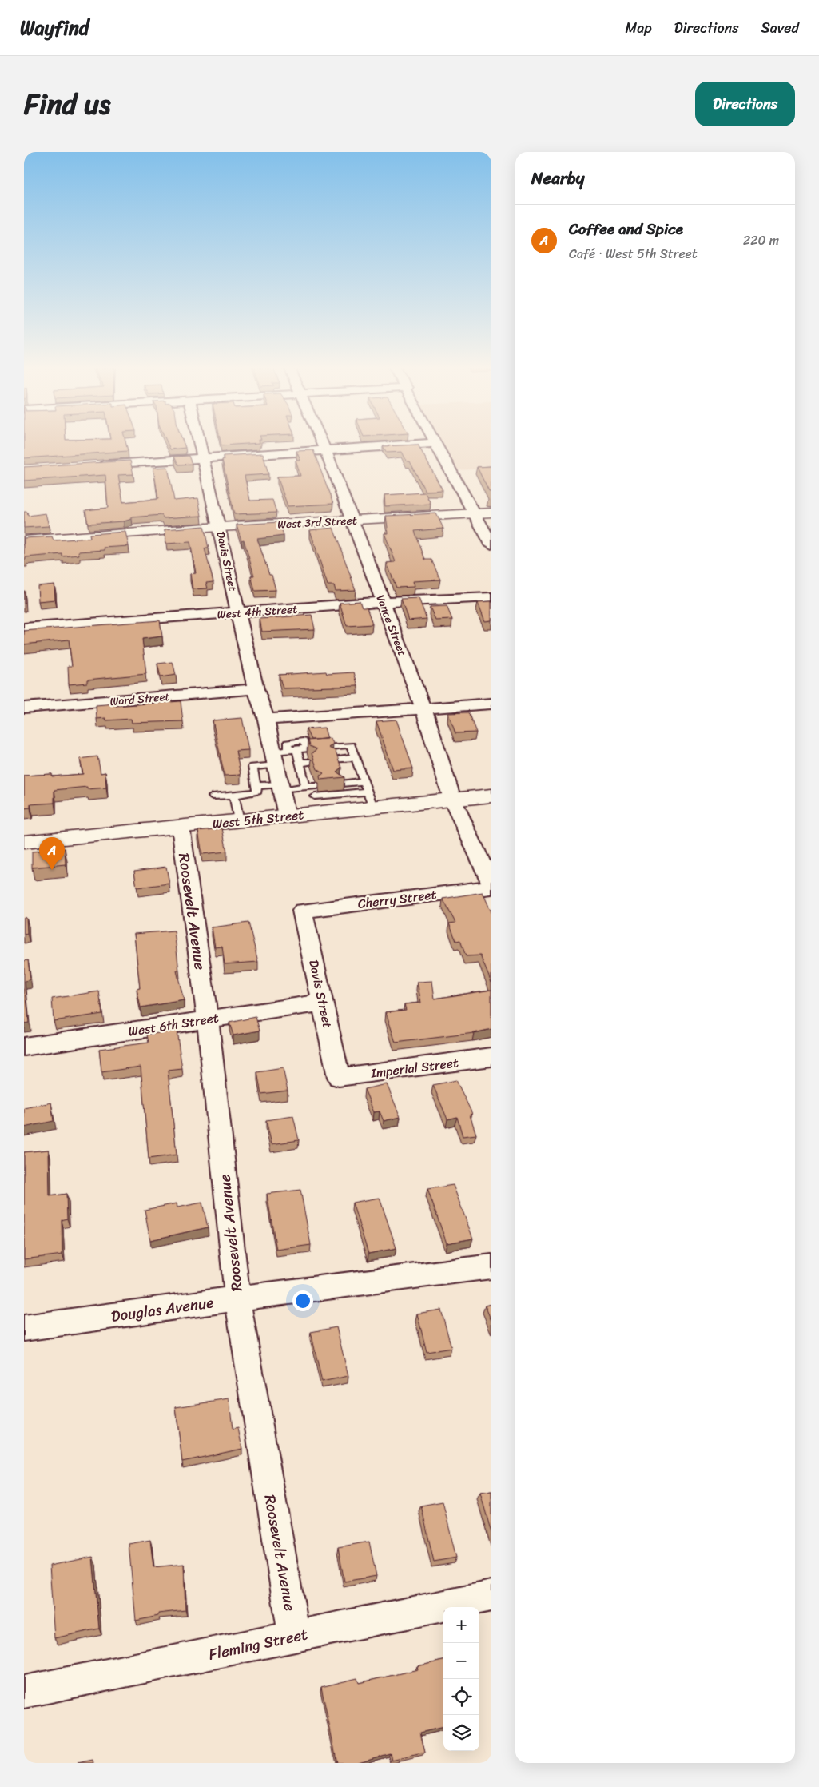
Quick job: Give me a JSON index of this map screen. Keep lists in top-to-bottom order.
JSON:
{
  "streets": {
    "street": [
      "West 3rd Street",
      "Davis Street",
      "West 4th Street",
      "Vance Street",
      "Ward Street",
      "West 5th Street",
      "Cherry Street",
      "Roosevelt Avenue",
      "West 6th Street",
      "Imperial Street",
      "Douglas Avenue",
      "Fleming Street"
    ]
  },
  "crossings": [
    ["West 3rd Street", "Davis Street"],
    ["West 3rd Street", "Vance Street"],
    ["Davis Street", "West 4th Street"],
    ["Davis Street", "Ward Street"],
    ["Davis Street", "West 5th Street"],
    ["Davis Street", "Cherry Street"],
    ["Davis Street", "West 6th Street"],
    ["Davis Street", "Imperial Street"],
    ["West 4th Street", "Vance Street"],
    ["Vance Street", "West 5th Street"],
    ["Vance Street", "Cherry Street"],
    ["West 5th Street", "Roosevelt Avenue"],
    ["Roosevelt Avenue", "West 6th Street"],
    ["Roosevelt Avenue", "Douglas Avenue"],
    ["Roosevelt Avenue", "Fleming Street"]
  ],
  "page": {
    "header": "Wayfind",
    "nav": ["Map", "Directions", "Saved"],
    "title": "Find us",
    "buttons": "Directions",
    "heading": "Nearby",
    "list": [
      {
        "mark": "A",
        "name": "Coffee and Spice",
        "note": "Café · West 5th Street",
        "value": "220 m"
      }
    ],
    "pins": "A",
    "map_buttons": ["+", "−"]
  }
}
